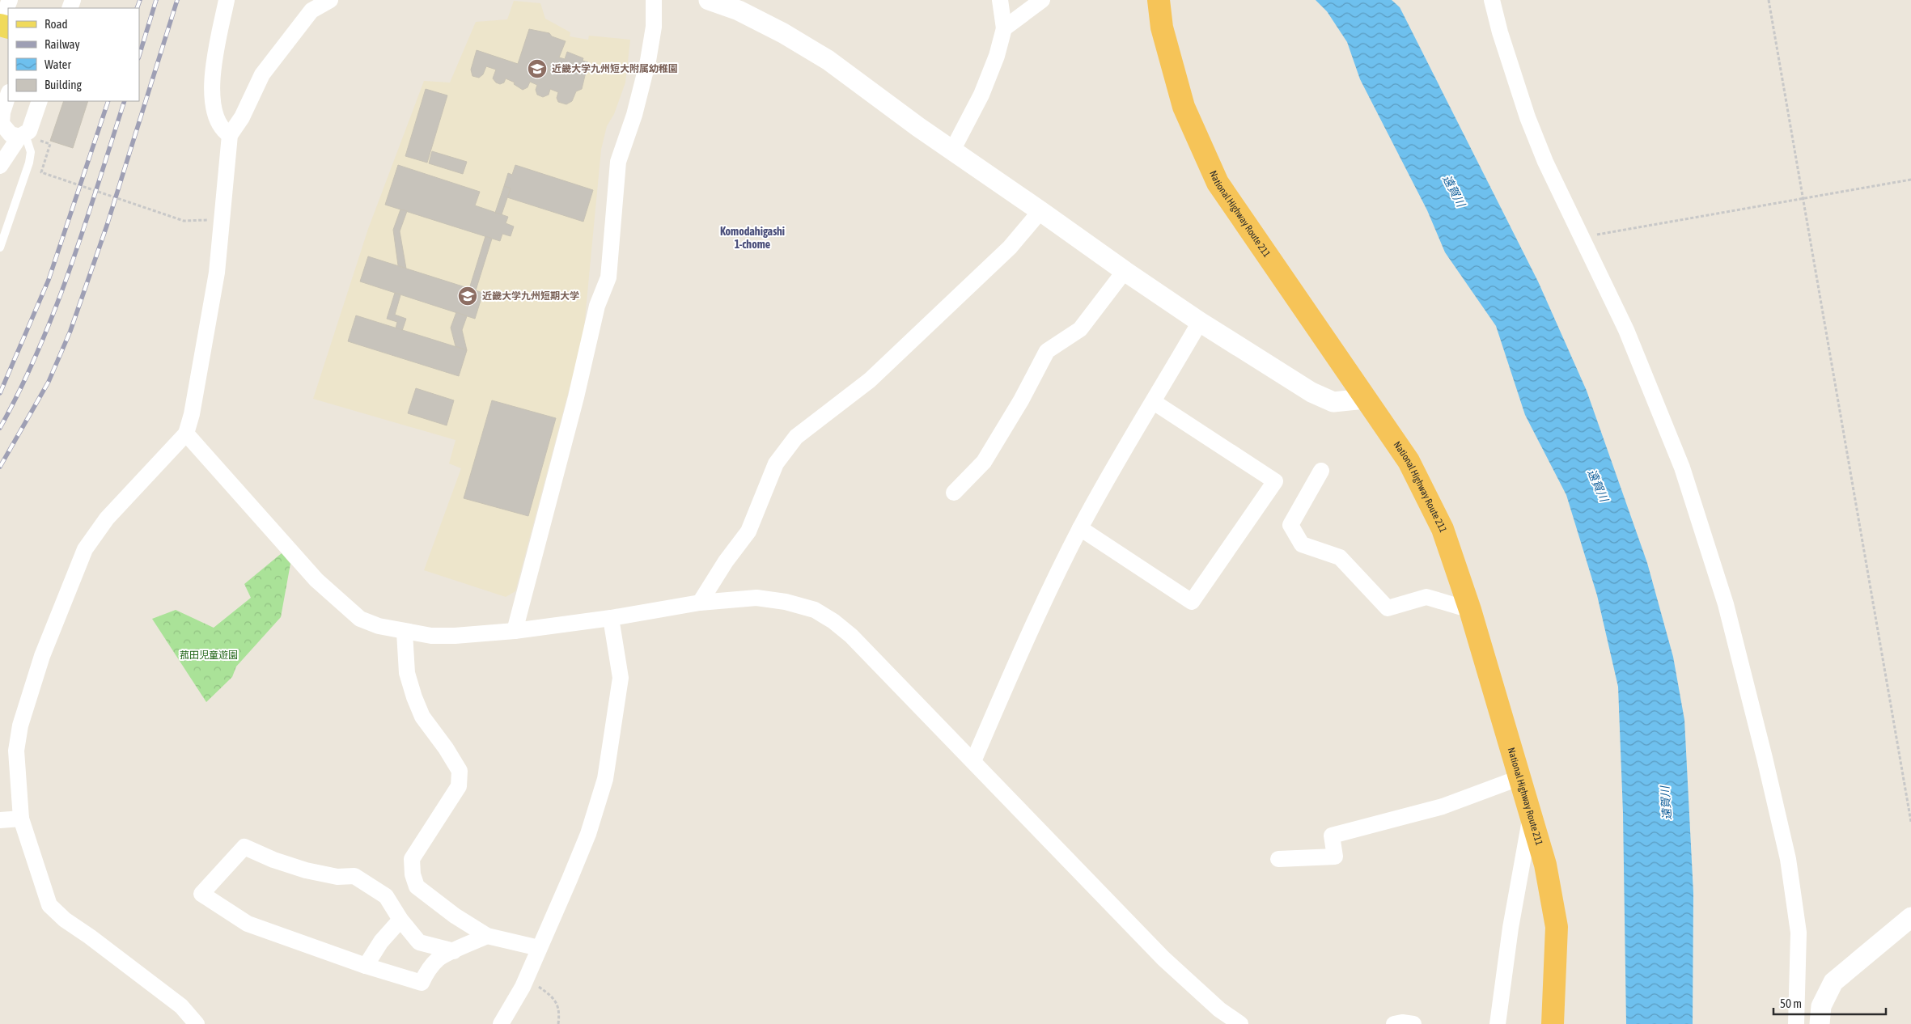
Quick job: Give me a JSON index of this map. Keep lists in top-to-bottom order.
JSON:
{
  "streets": {
    "highway": ["National Highway Route 211"]
  },
  "districts": ["Komodahigashi 1-chome"],
  "water": ["遠賀川"],
  "parks": ["菰田児童遊園"],
  "places": {
    "school or university": ["近畿大学九州短大附属幼稚園", "近畿大学九州短期大学"]
  },
  "legend": [
    "Road",
    "Railway",
    "Water",
    "Building"
  ],
  "scale_bar": "50 m"
}
